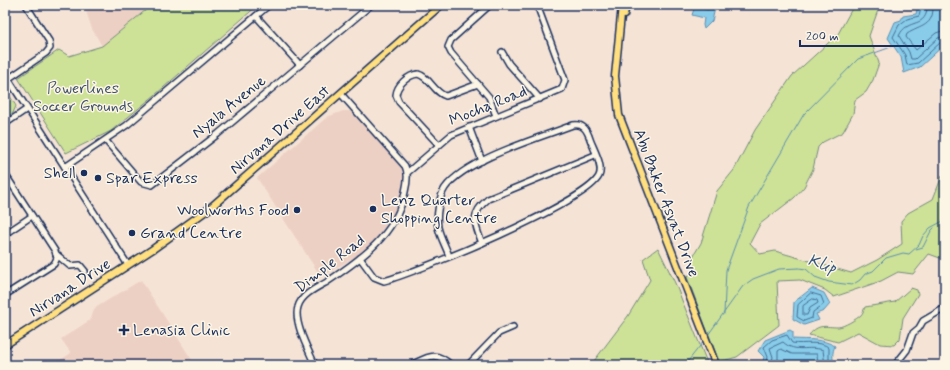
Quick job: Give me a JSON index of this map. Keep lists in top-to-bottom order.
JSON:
{
  "streets": {
    "main road": ["Nirvana Drive East", "Abu Baker Asvat Drive", "Nirvana Drive"],
    "street": ["Mocha Road", "Nyala Avenue", "Dimple Road"]
  },
  "crossings": [
    ["Mocha Road", "Dimple Road"],
    ["Nirvana Drive East", "Nirvana Drive"]
  ],
  "water": ["Klip"],
  "parks": ["Powerlines Soccer Grounds"],
  "places": {
    "other": [
      "Shell",
      "Spar Express",
      "Lenz Quarter Shopping Centre",
      "Woolworths Food",
      "Grand Centre"
    ],
    "health": ["Lenasia Clinic"]
  },
  "scale_bar": "200 m"
}
